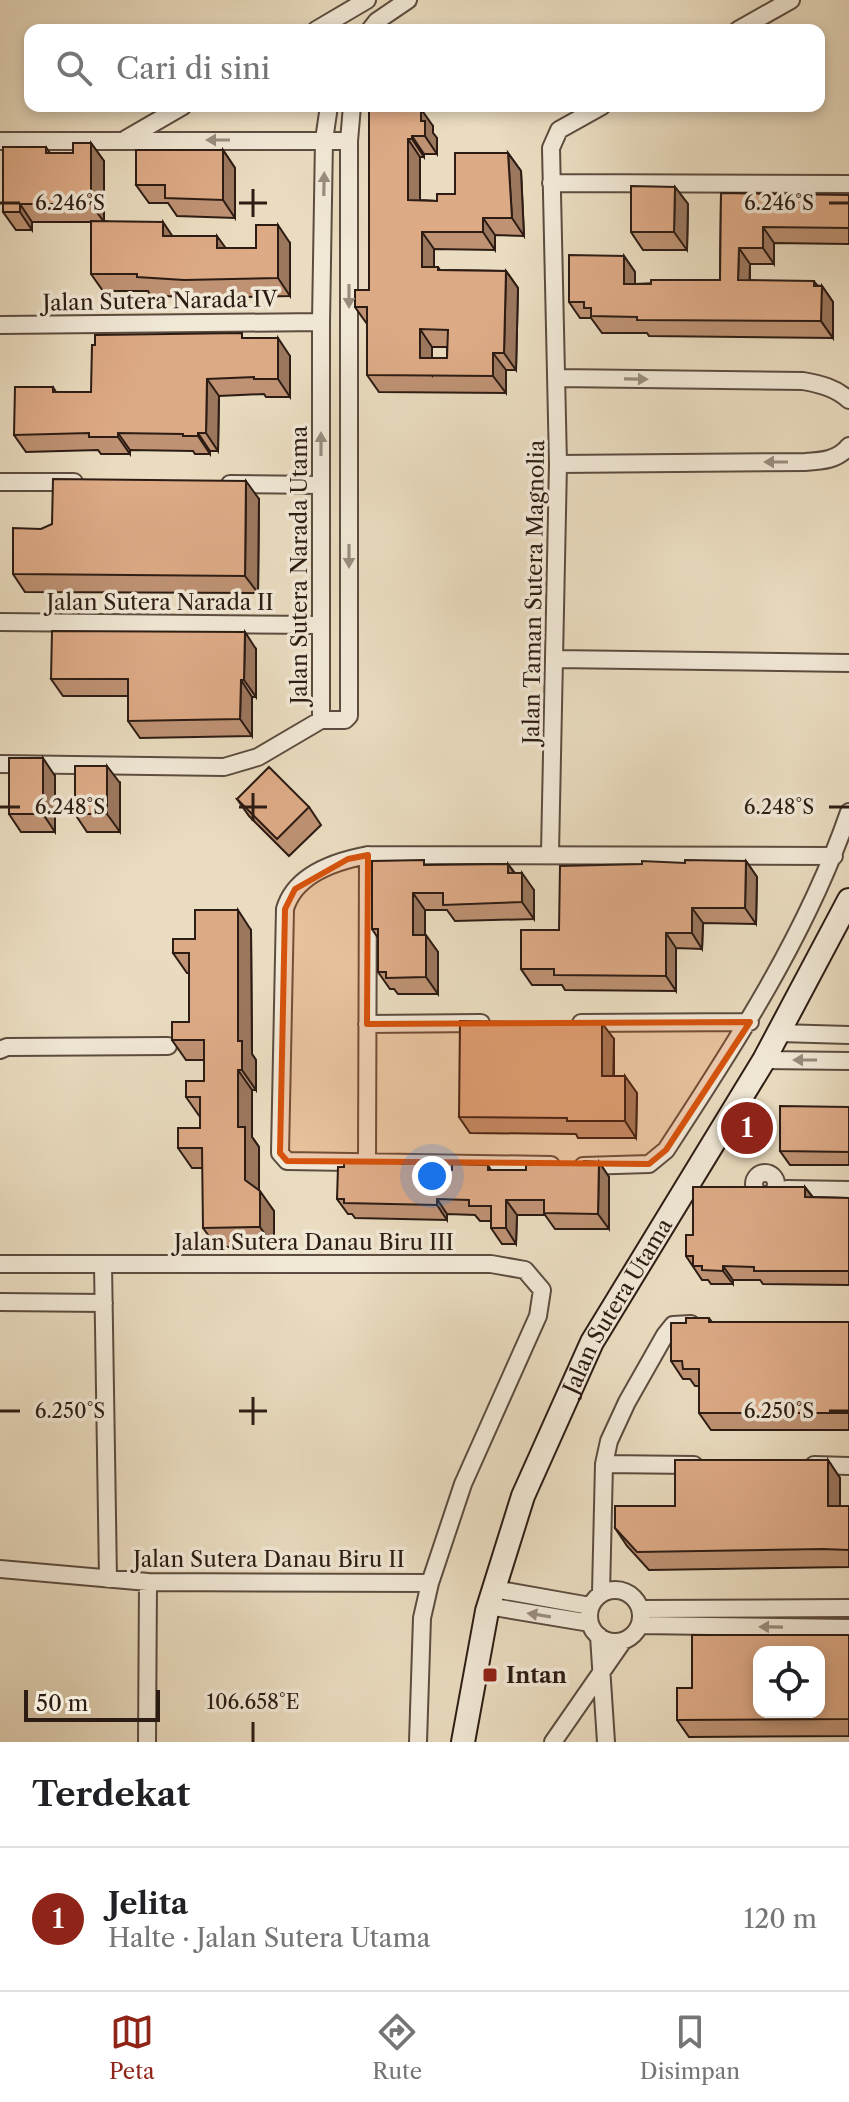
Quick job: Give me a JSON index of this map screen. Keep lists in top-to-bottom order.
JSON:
{
  "streets": {
    "street": [
      "Jalan Sutera Narada IV",
      "Jalan Sutera Narada Utama",
      "Jalan Taman Sutera Magnolia",
      "Jalan Sutera Narada II",
      "Jalan Sutera Danau Biru III",
      "Jalan Sutera Utama",
      "Jalan Sutera Danau Biru II"
    ]
  },
  "crossings": [
    ["Jalan Sutera Narada IV", "Jalan Sutera Narada Utama"],
    ["Jalan Sutera Narada Utama", "Jalan Sutera Narada II"],
    ["Jalan Sutera Danau Biru III", "Jalan Sutera Danau Biru II"]
  ],
  "places": {
    "transit": ["Intan"]
  },
  "scale_bar": "50 m",
  "page": {
    "search": "Cari di sini",
    "pins": "1",
    "scale": "50 m",
    "heading": "Terdekat",
    "list": [
      {
        "mark": "1",
        "name": "Jelita",
        "note": "Halte · Jalan Sutera Utama",
        "value": "120 m"
      }
    ],
    "nav": ["Peta", "Rute", "Disimpan"]
  },
  "coordinates": [
    "6.246°S",
    "6.248°S",
    "6.250°S",
    "106.658°E"
  ]
}
